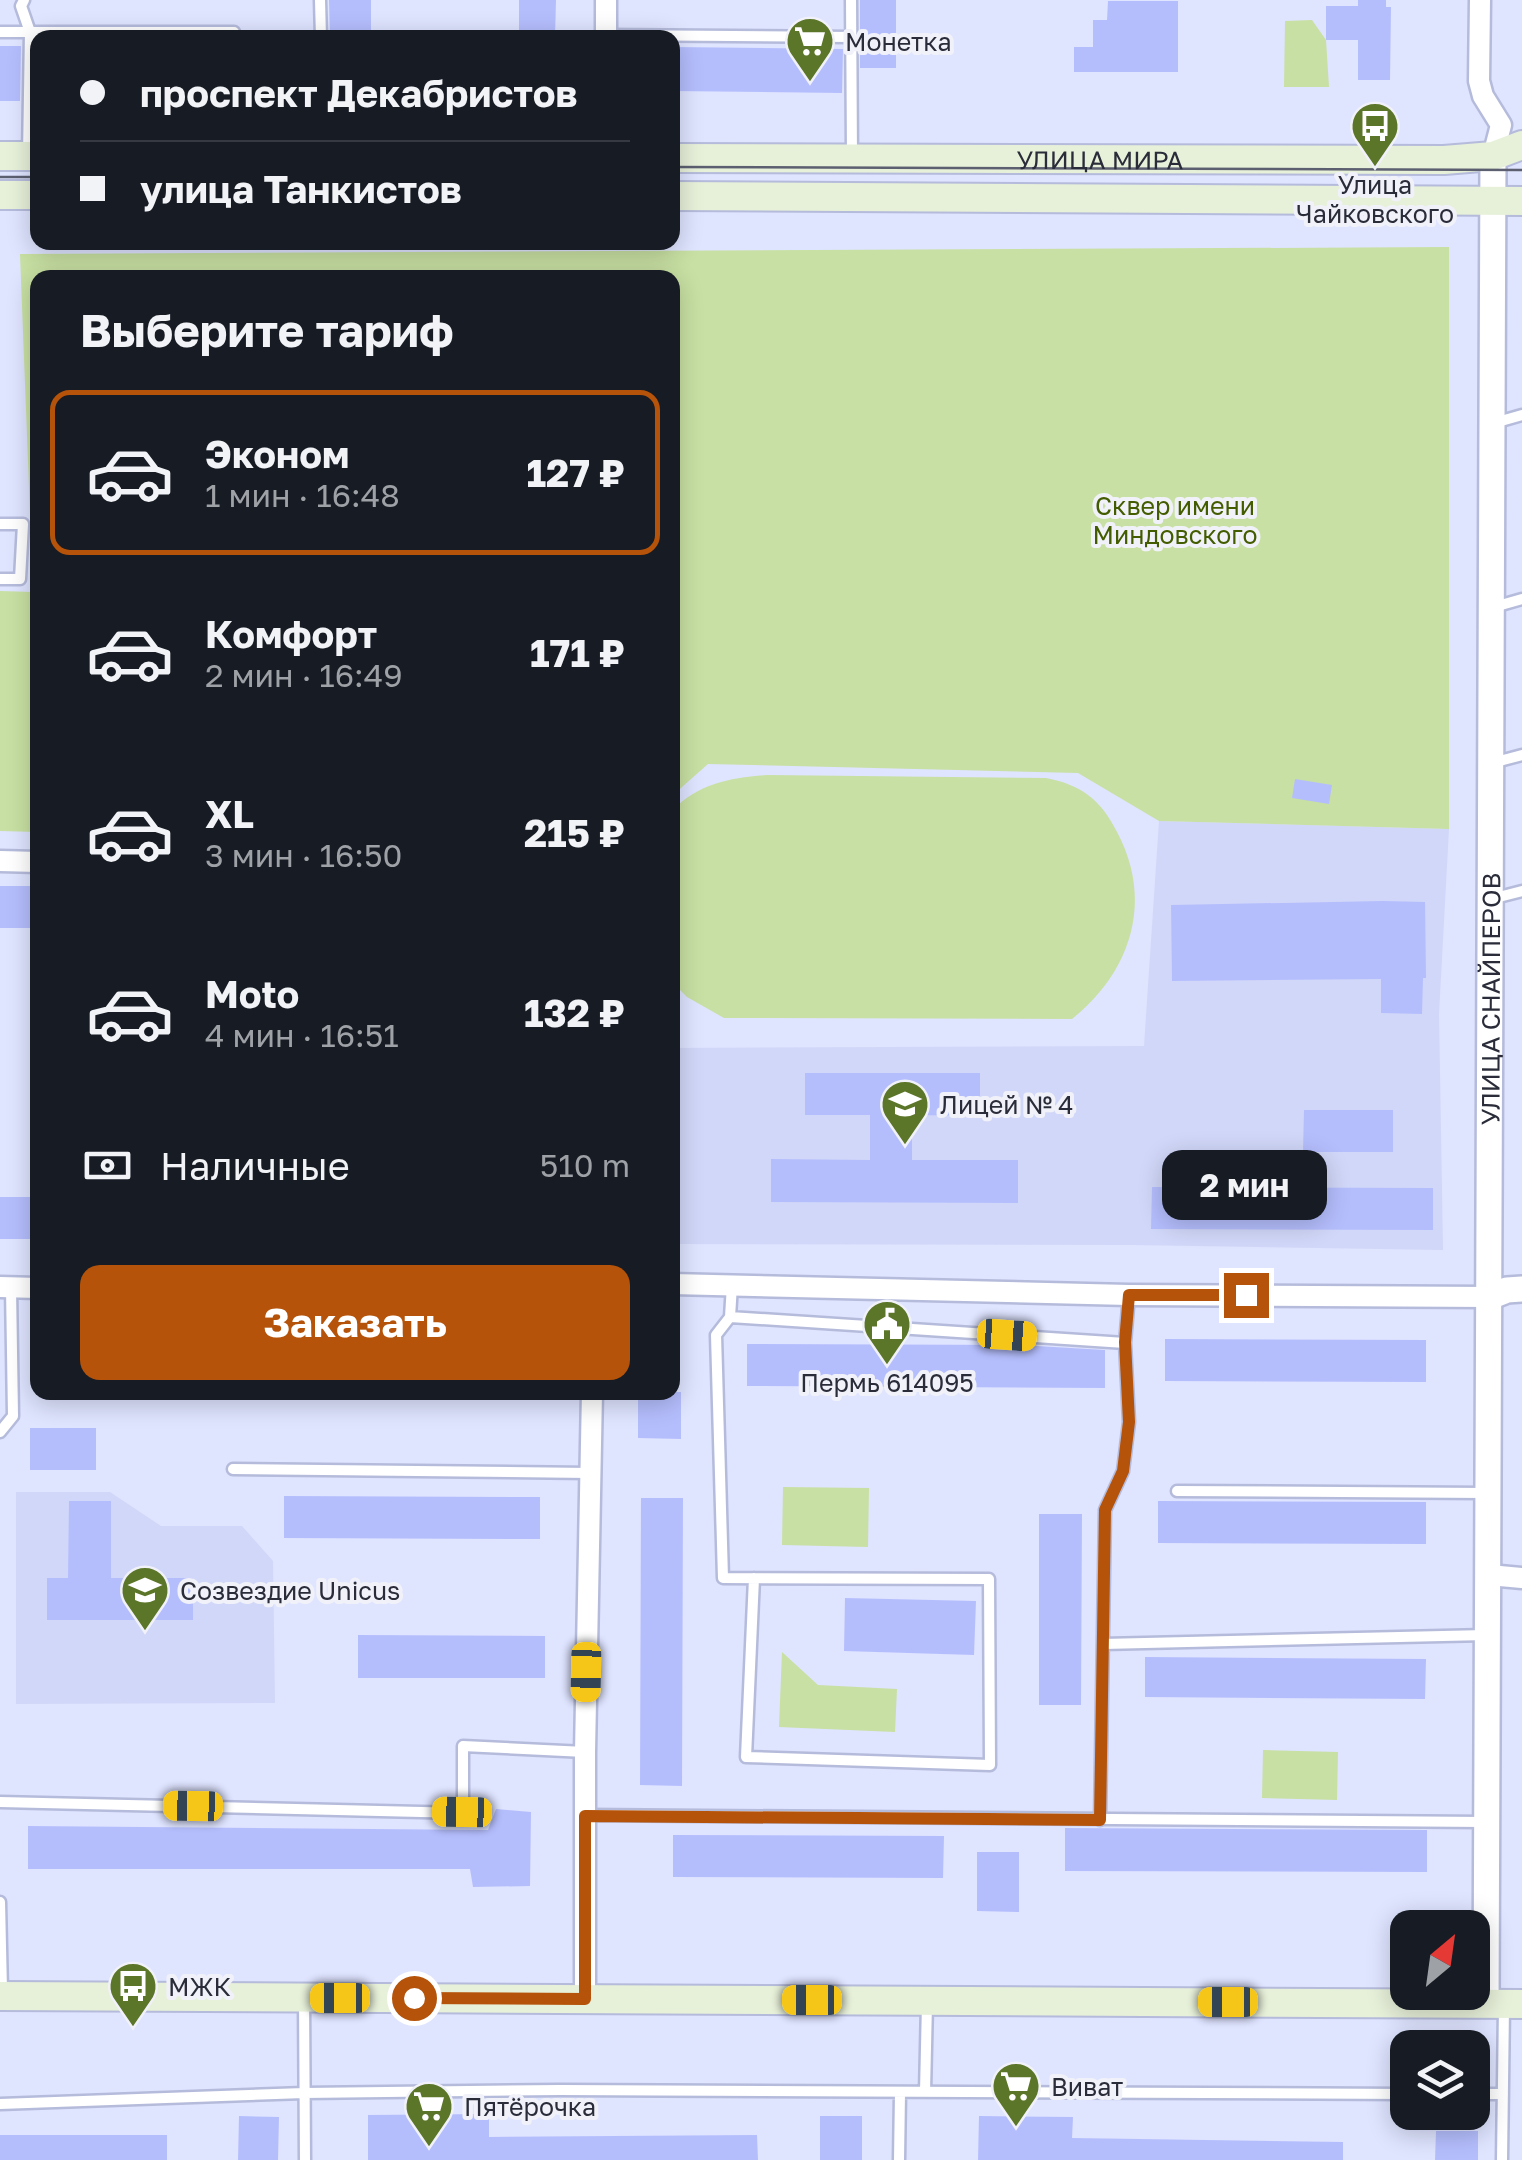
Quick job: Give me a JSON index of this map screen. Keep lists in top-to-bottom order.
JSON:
{
  "streets": {
    "main road": ["УЛИЦА МИРА"],
    "street": ["УЛИЦА СНАЙПЕРОВ"]
  },
  "crossings": [
    ["УЛИЦА МИРА", "УЛИЦА СНАЙПЕРОВ"]
  ],
  "parks": ["Сквер имени Миндовского"],
  "places": {
    "supermarket": ["Монетка", "Виват", "Пятёрочка"],
    "bus stop": ["Улица Чайковского", "МЖК"],
    "school or university": ["Лицей № 4", "Созвездие Unicus"],
    "public building": ["Пермь 614095"]
  },
  "north": "top right",
  "page": {
    "banner": ["проспект Декабристов", "улица Танкистов"],
    "heading": "Выберите тариф",
    "list": [
      {
        "name": "Эконом",
        "note": "1 мин · 16:48",
        "value": "127 ₽"
      },
      {
        "name": "Комфорт",
        "note": "2 мин · 16:49",
        "value": "171 ₽"
      },
      {
        "name": "XL",
        "note": "3 мин · 16:50",
        "value": "215 ₽"
      },
      {
        "name": "Moto",
        "note": "4 мин · 16:51",
        "value": "132 ₽"
      }
    ],
    "pay": ["Наличные", "510 m"],
    "bubble": "2 мин",
    "buttons": "Заказать"
  }
}
